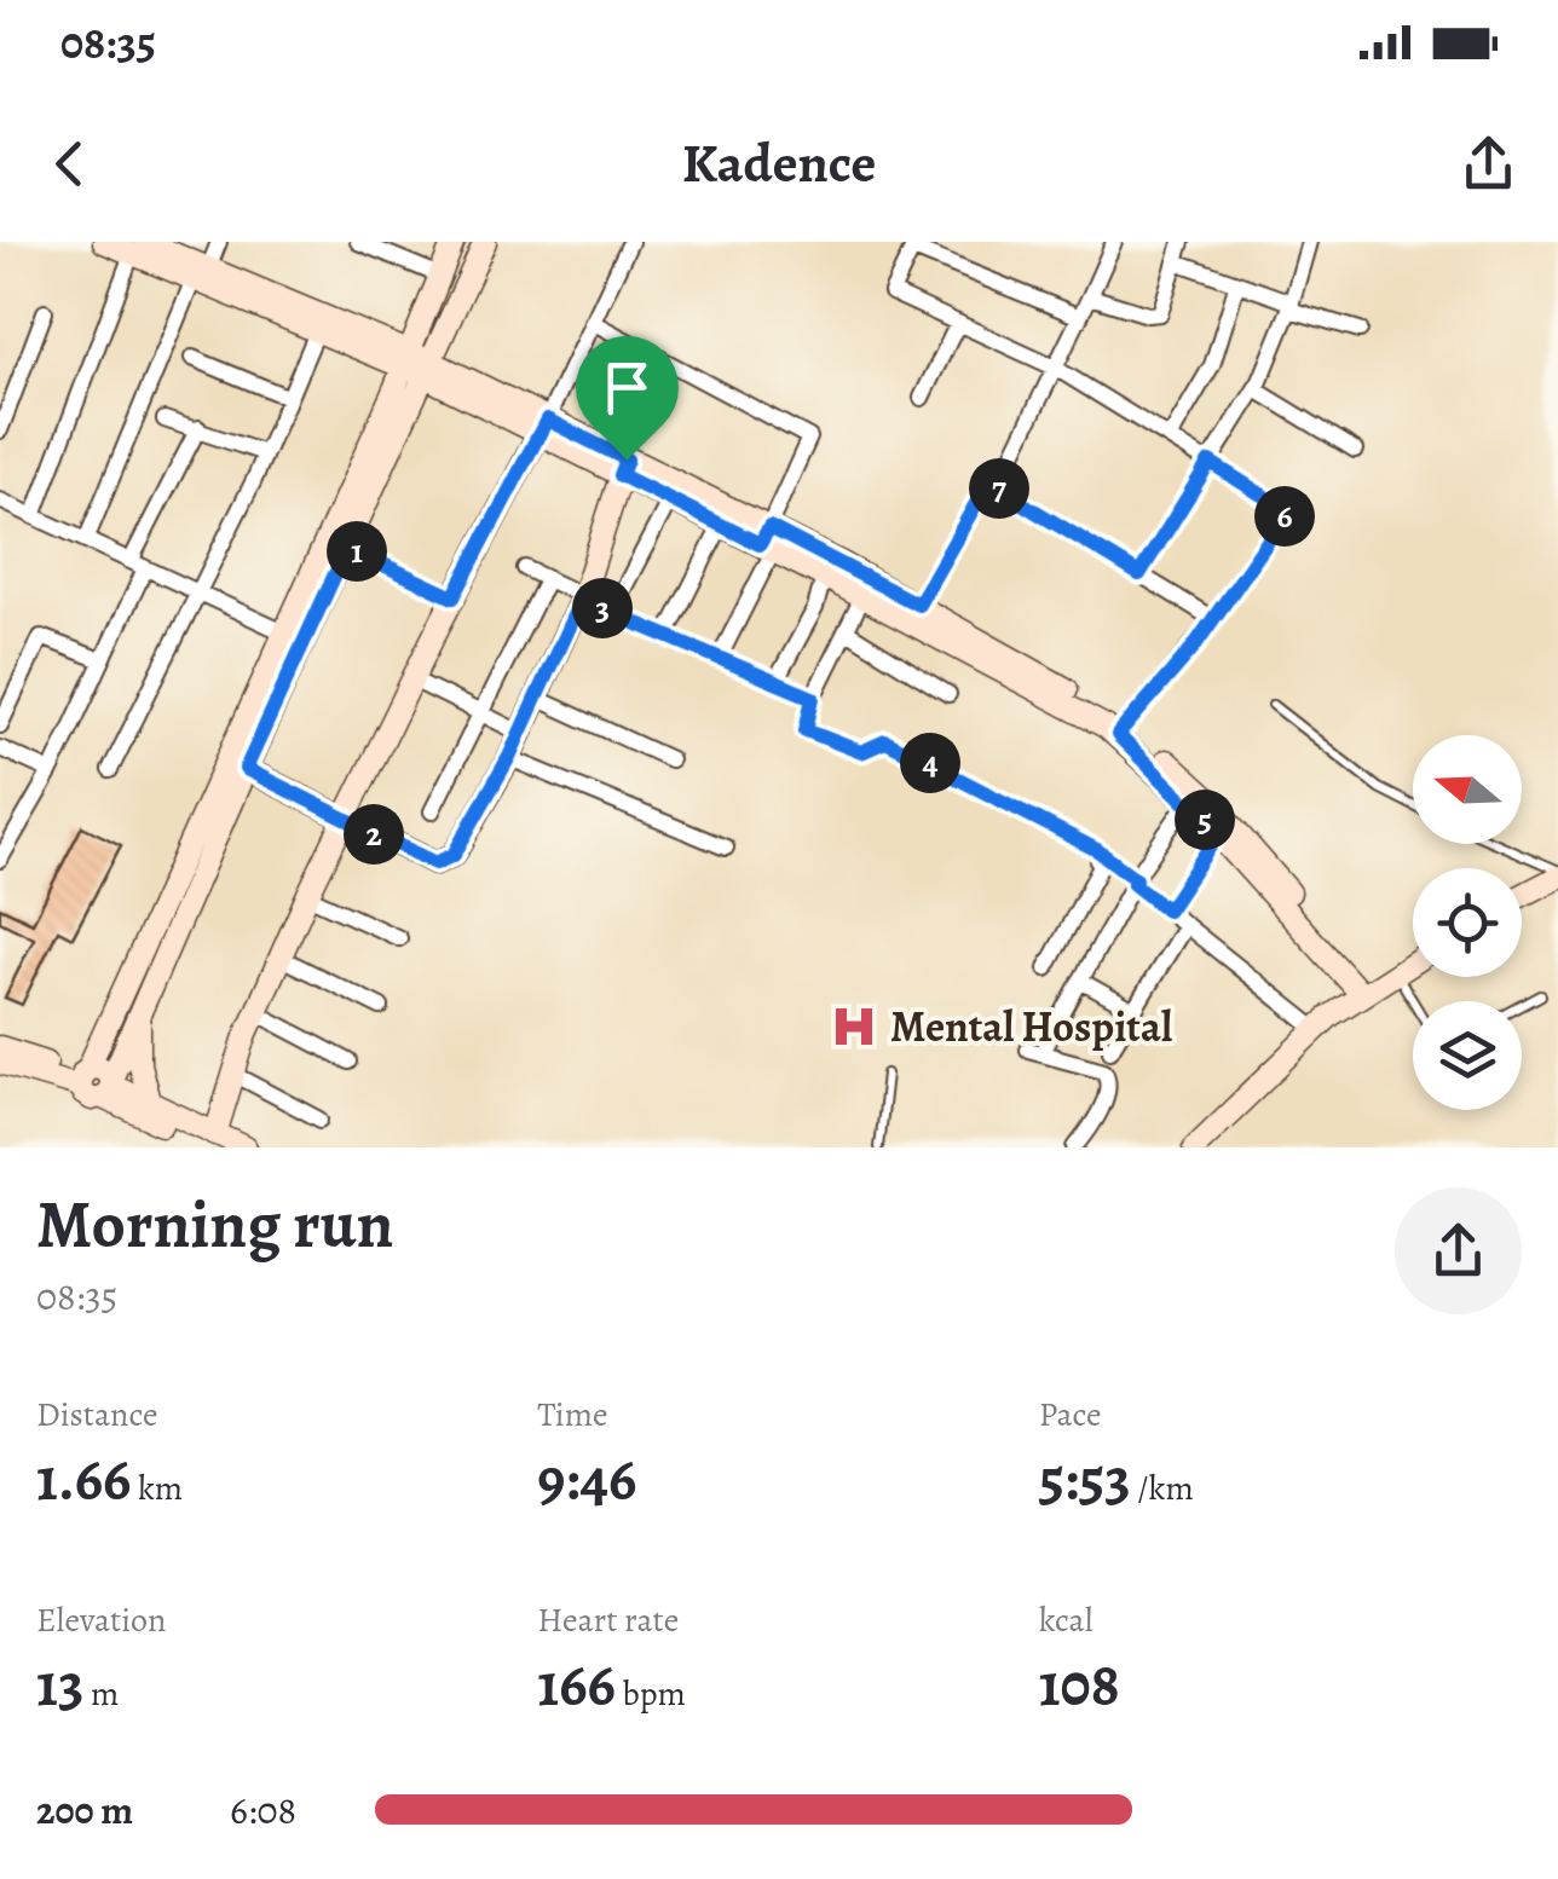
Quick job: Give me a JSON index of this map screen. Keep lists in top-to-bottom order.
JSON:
{
  "places": {
    "hospital": ["Mental Hospital"]
  },
  "north": "left",
  "page": {
    "status": "08:35",
    "header": "Kadence",
    "pins": [
      "7",
      "6",
      "1",
      "3",
      "4",
      "5",
      "2"
    ],
    "heading": ["Morning run", "08:35"],
    "stats": [
      ["Distance", "1.66 km"],
      ["Time", "9:46"],
      ["Pace", "5:53 /km"],
      ["Elevation", "13 m"],
      ["Heart rate", "166 bpm"],
      ["kcal", "108"]
    ],
    "list": [
      {
        "name": "200 m",
        "note": "6:08"
      }
    ]
  }
}
